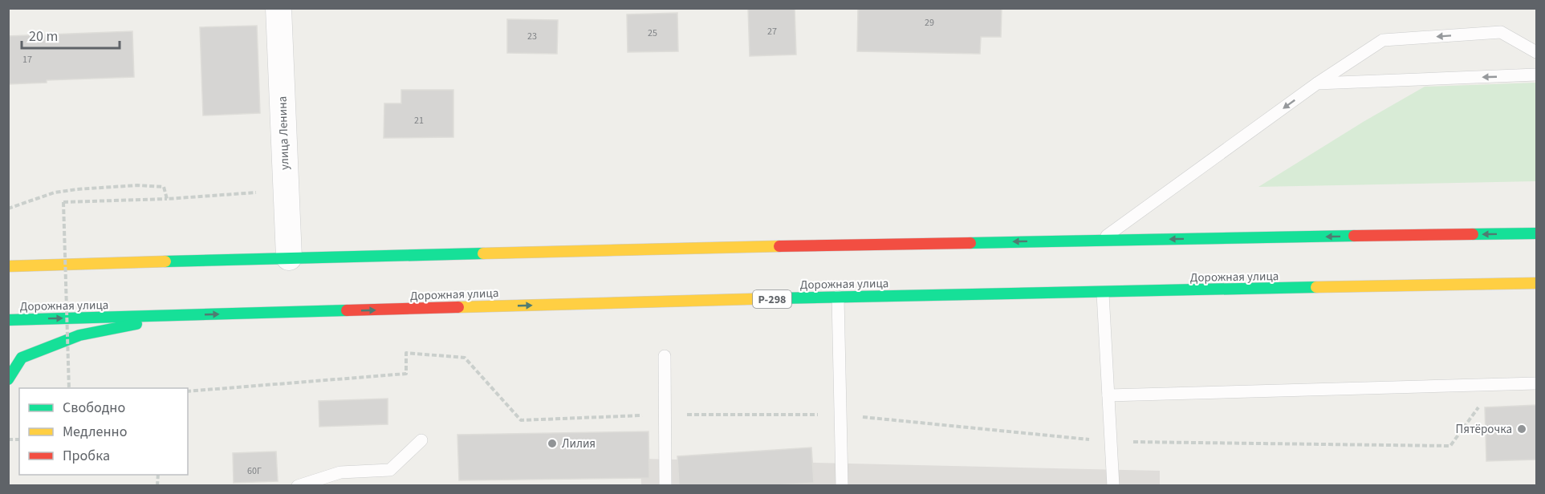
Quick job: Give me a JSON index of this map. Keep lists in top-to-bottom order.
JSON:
{
  "streets": {
    "main road": ["Дорожная улица", "Р-298"],
    "street": ["улица Ленина"]
  },
  "places": ["Пятёрочка", "Лилия"],
  "house_numbers": [
    "29",
    "27",
    "25",
    "23",
    "17",
    "21",
    "60Г"
  ],
  "legend": ["Свободно", "Медленно", "Пробка"],
  "scale_bar": "20 m"
}
